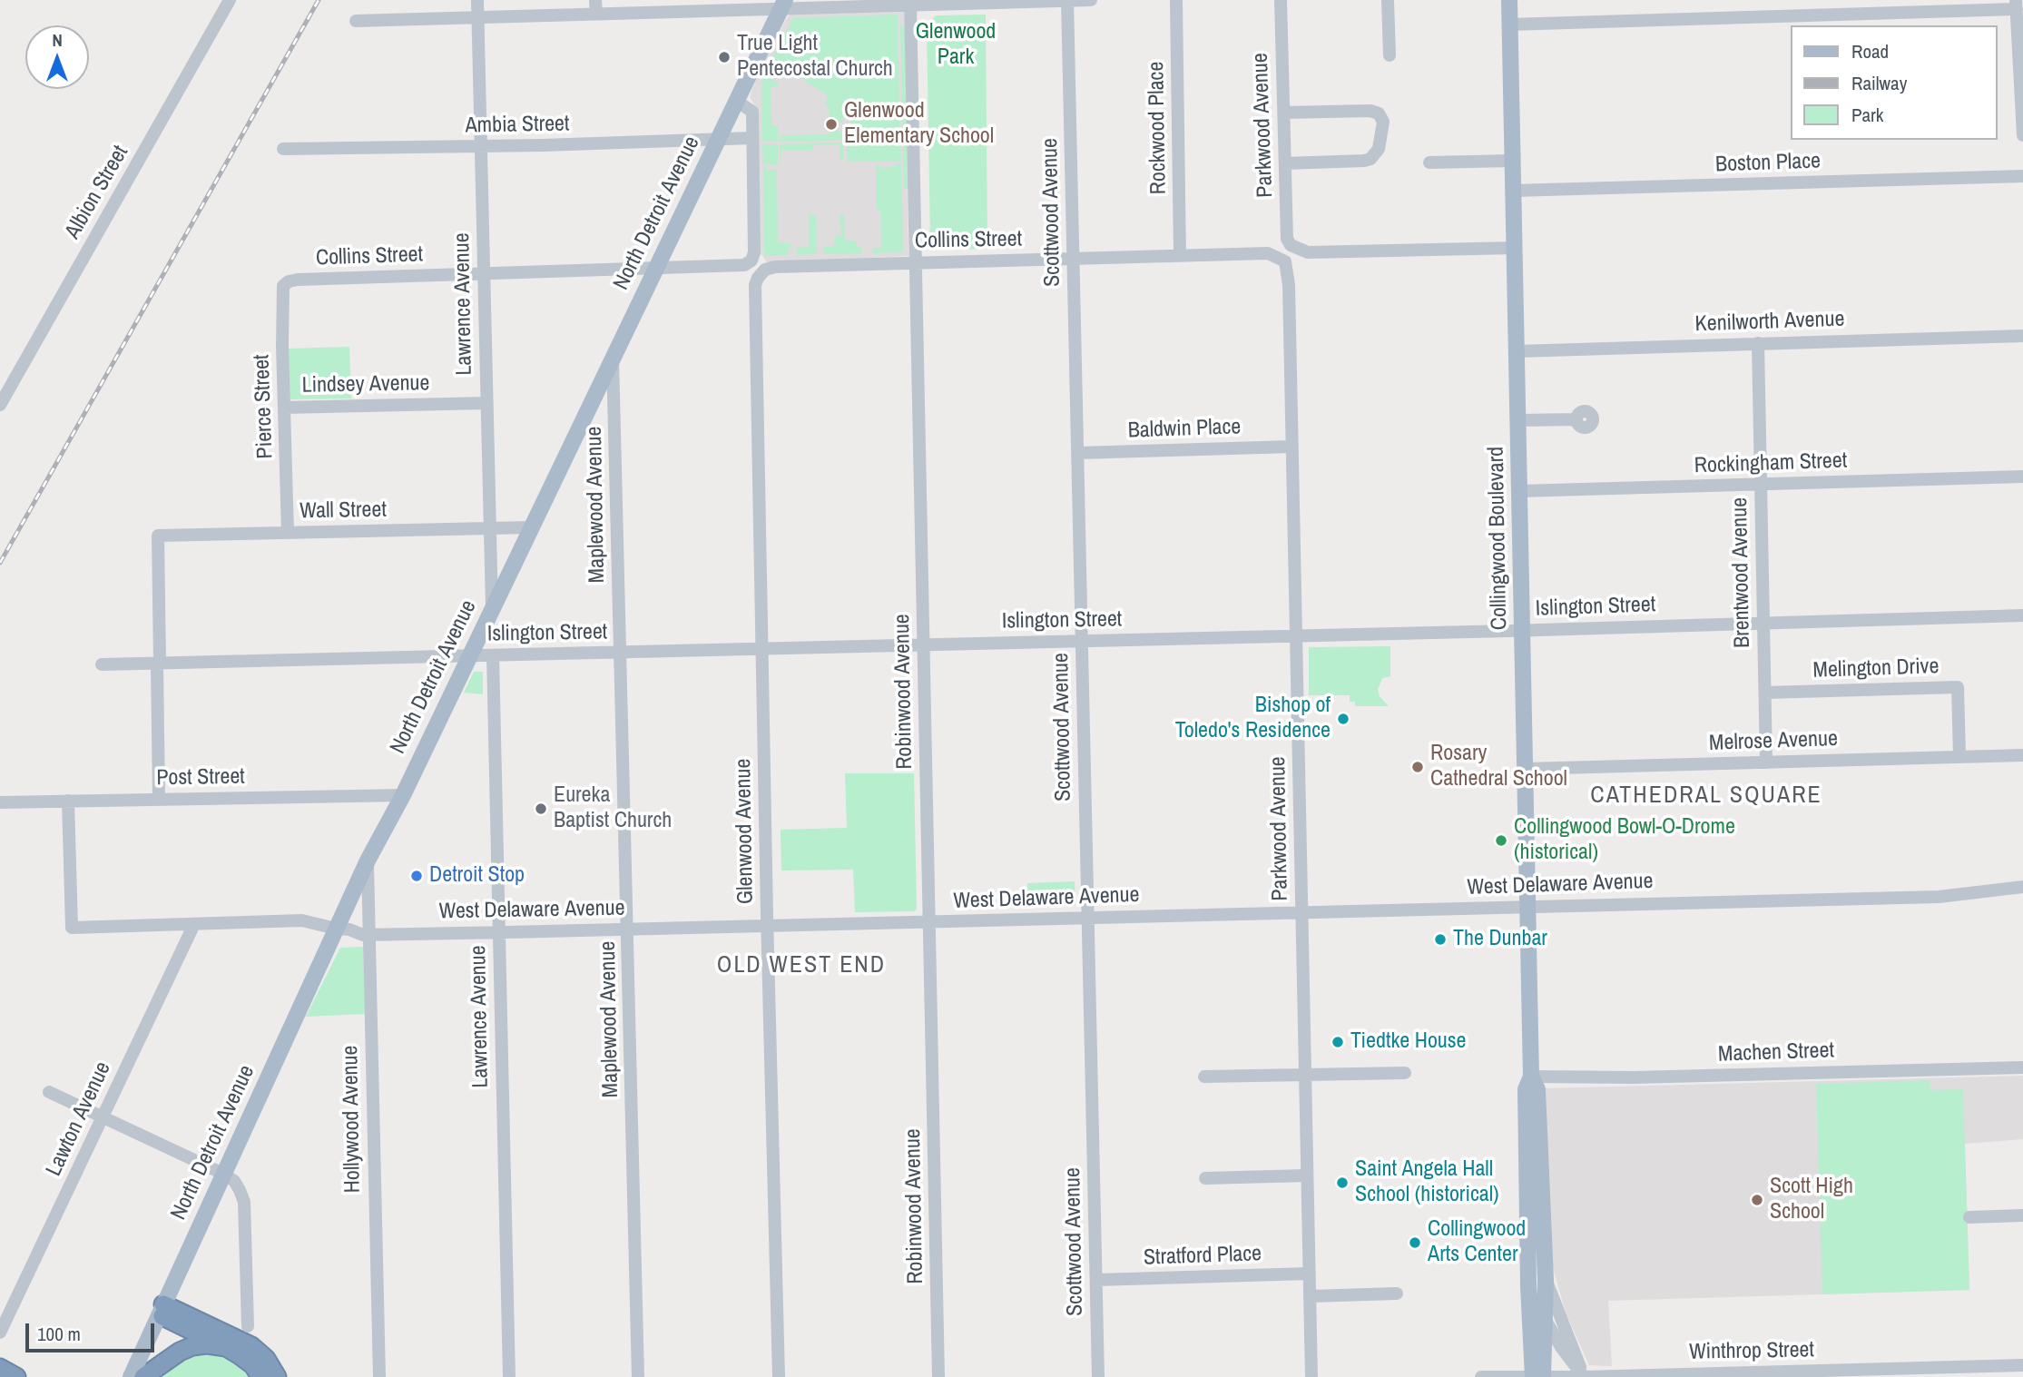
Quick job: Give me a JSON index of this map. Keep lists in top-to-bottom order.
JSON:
{
  "streets": {
    "main road": ["North Detroit Avenue", "Collingwood Boulevard"],
    "street": [
      "Ambia Street",
      "Parkwood Avenue",
      "Rockwood Place",
      "Boston Place",
      "Albion Street",
      "Scottwood Avenue",
      "Collins Street",
      "Lawrence Avenue",
      "Kenilworth Avenue",
      "Lindsey Avenue",
      "Pierce Street",
      "Baldwin Place",
      "Rockingham Street",
      "Maplewood Avenue",
      "Wall Street",
      "Brentwood Avenue",
      "Islington Street",
      "Melington Drive",
      "Robinwood Avenue",
      "Melrose Avenue",
      "Post Street",
      "Glenwood Avenue",
      "West Delaware Avenue",
      "Machen Street",
      "Lawton Avenue",
      "Hollywood Avenue",
      "Stratford Place",
      "Winthrop Street"
    ]
  },
  "crossings": [
    ["Ambia Street", "North Detroit Avenue"],
    ["Ambia Street", "Collins Street"],
    ["Ambia Street", "Lawrence Avenue"],
    ["Parkwood Avenue", "Collins Street"],
    ["Parkwood Avenue", "Baldwin Place"],
    ["Parkwood Avenue", "Collingwood Boulevard"],
    ["Parkwood Avenue", "Islington Street"],
    ["Parkwood Avenue", "West Delaware Avenue"],
    ["Parkwood Avenue", "Stratford Place"],
    ["Rockwood Place", "Collins Street"],
    ["Boston Place", "Collingwood Boulevard"],
    ["Scottwood Avenue", "Collins Street"],
    ["Scottwood Avenue", "Baldwin Place"],
    ["Scottwood Avenue", "Islington Street"],
    ["Scottwood Avenue", "West Delaware Avenue"],
    ["Scottwood Avenue", "Stratford Place"],
    ["North Detroit Avenue", "Collins Street"],
    ["North Detroit Avenue", "Lawrence Avenue"],
    ["North Detroit Avenue", "Maplewood Avenue"],
    ["North Detroit Avenue", "Wall Street"],
    ["North Detroit Avenue", "Islington Street"],
    ["North Detroit Avenue", "Post Street"],
    ["North Detroit Avenue", "West Delaware Avenue"],
    ["North Detroit Avenue", "Hollywood Avenue"],
    ["Collins Street", "Lawrence Avenue"],
    ["Collins Street", "Pierce Street"],
    ["Collins Street", "Robinwood Avenue"],
    ["Collins Street", "Glenwood Avenue"],
    ["Lawrence Avenue", "Lindsey Avenue"],
    ["Lawrence Avenue", "Wall Street"],
    ["Lawrence Avenue", "Islington Street"],
    ["Lawrence Avenue", "West Delaware Avenue"],
    ["Kenilworth Avenue", "Collingwood Boulevard"],
    ["Kenilworth Avenue", "Brentwood Avenue"],
    ["Lindsey Avenue", "Pierce Street"],
    ["Pierce Street", "Wall Street"],
    ["Rockingham Street", "Collingwood Boulevard"],
    ["Rockingham Street", "Brentwood Avenue"],
    ["Maplewood Avenue", "Islington Street"],
    ["Maplewood Avenue", "West Delaware Avenue"],
    ["Wall Street", "Islington Street"],
    ["Collingwood Boulevard", "Islington Street"],
    ["Collingwood Boulevard", "Melrose Avenue"],
    ["Collingwood Boulevard", "West Delaware Avenue"],
    ["Collingwood Boulevard", "Machen Street"],
    ["Collingwood Boulevard", "Winthrop Street"],
    ["Brentwood Avenue", "Islington Street"],
    ["Brentwood Avenue", "Melington Drive"],
    ["Brentwood Avenue", "Melrose Avenue"],
    ["Islington Street", "Robinwood Avenue"],
    ["Islington Street", "Glenwood Avenue"],
    ["Melington Drive", "Melrose Avenue"],
    ["Robinwood Avenue", "West Delaware Avenue"],
    ["Post Street", "West Delaware Avenue"],
    ["Glenwood Avenue", "West Delaware Avenue"],
    ["West Delaware Avenue", "Lawton Avenue"],
    ["West Delaware Avenue", "Hollywood Avenue"]
  ],
  "districts": ["CATHEDRAL SQUARE", "OLD WEST END"],
  "parks": ["Glenwood Park"],
  "places": [
    "True Light Pentecostal Church",
    "Glenwood Elementary School",
    "Bishop of Toledo's Residence",
    "Rosary Cathedral School",
    "Eureka Baptist Church",
    "Collingwood Bowl-O-Drome (historical)",
    "Detroit Stop",
    "The Dunbar",
    "Tiedtke House",
    "Saint Angela Hall School (historical)",
    "Scott High School",
    "Collingwood Arts Center"
  ],
  "legend": ["Road", "Railway", "Park"],
  "scale_bar": "100 m",
  "north": "top"
}
